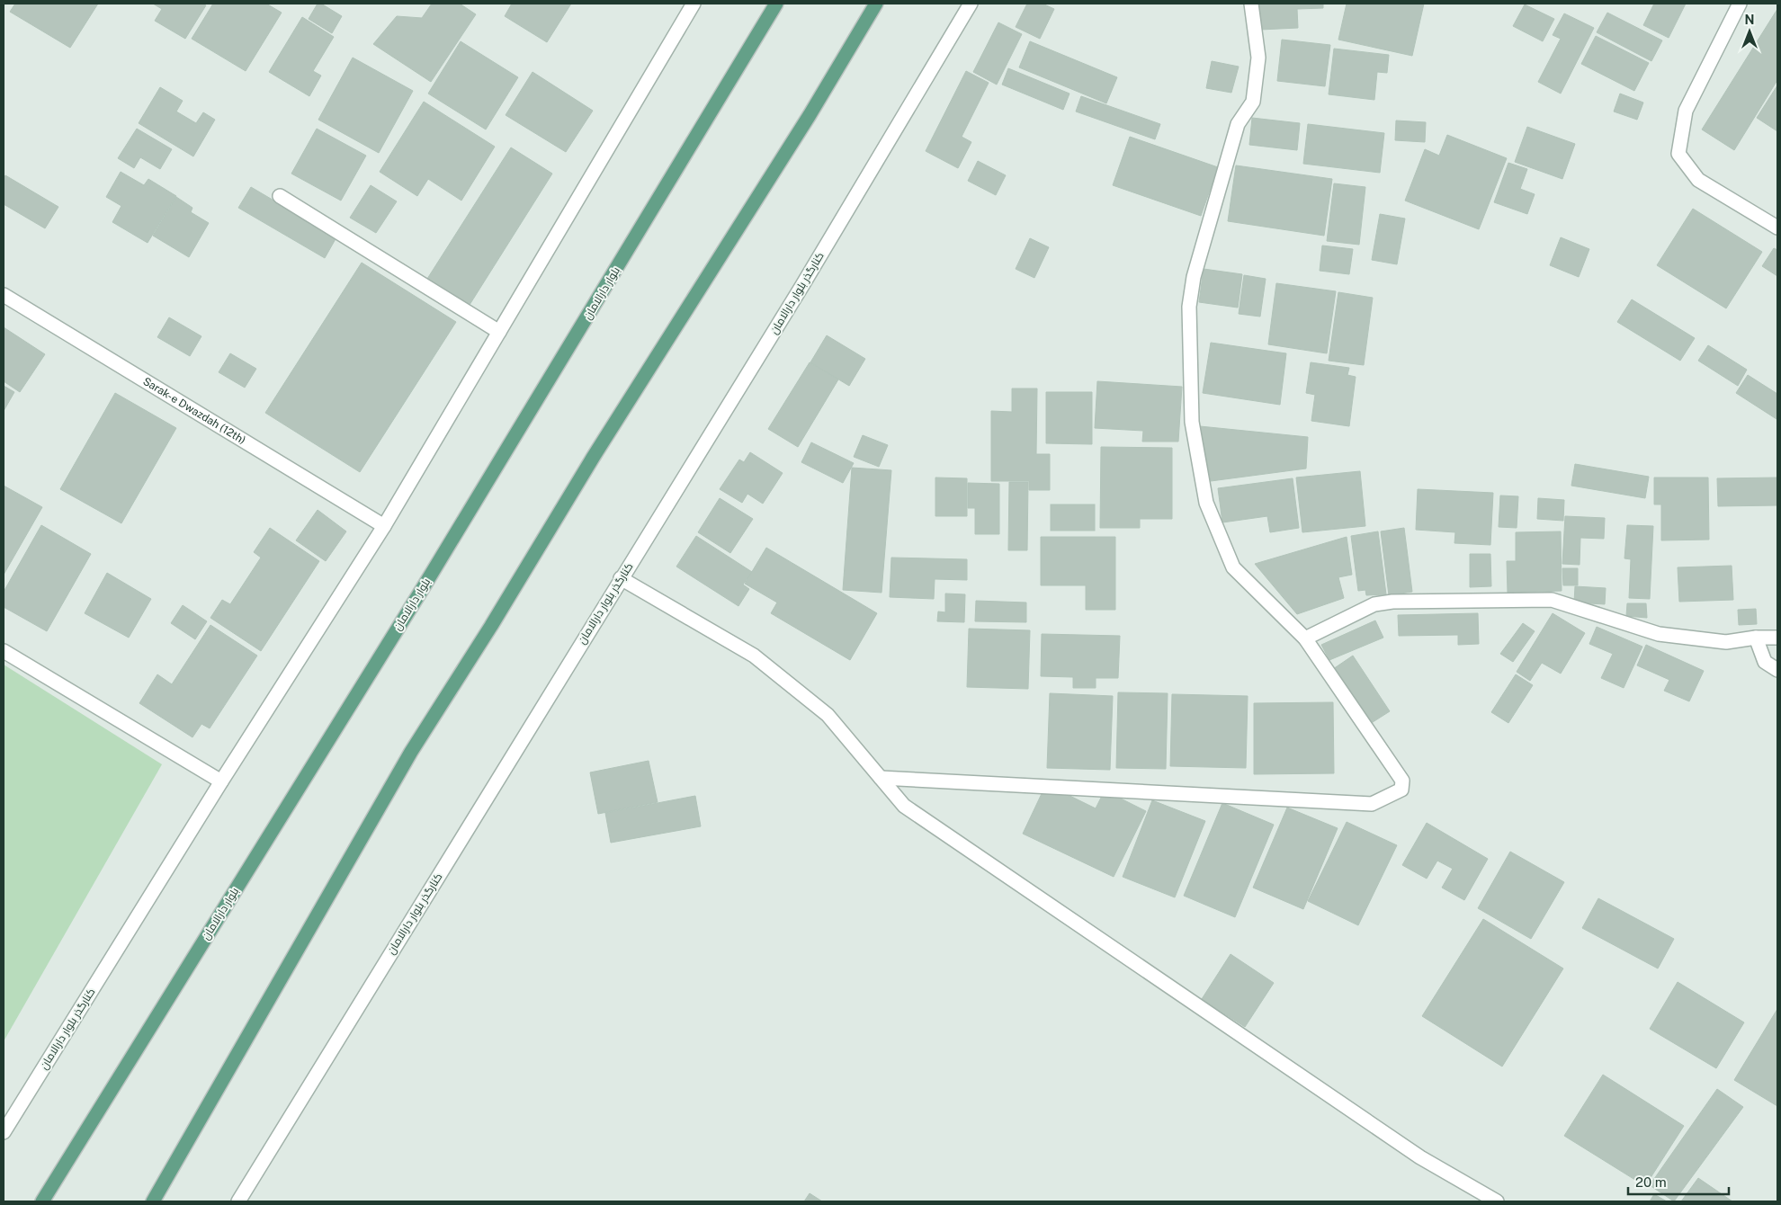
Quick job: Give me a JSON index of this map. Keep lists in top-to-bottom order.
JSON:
{
  "streets": {
    "main road": ["بلوار دارالامان"],
    "street": ["کنارگذر بلوار دارالامان", "Sarak-e Dwazdah (12th)"]
  },
  "crossings": [
    ["کنارگذر بلوار دارالامان", "Sarak-e Dwazdah (12th)"]
  ],
  "scale_bar": "20 m",
  "north": "top"
}
